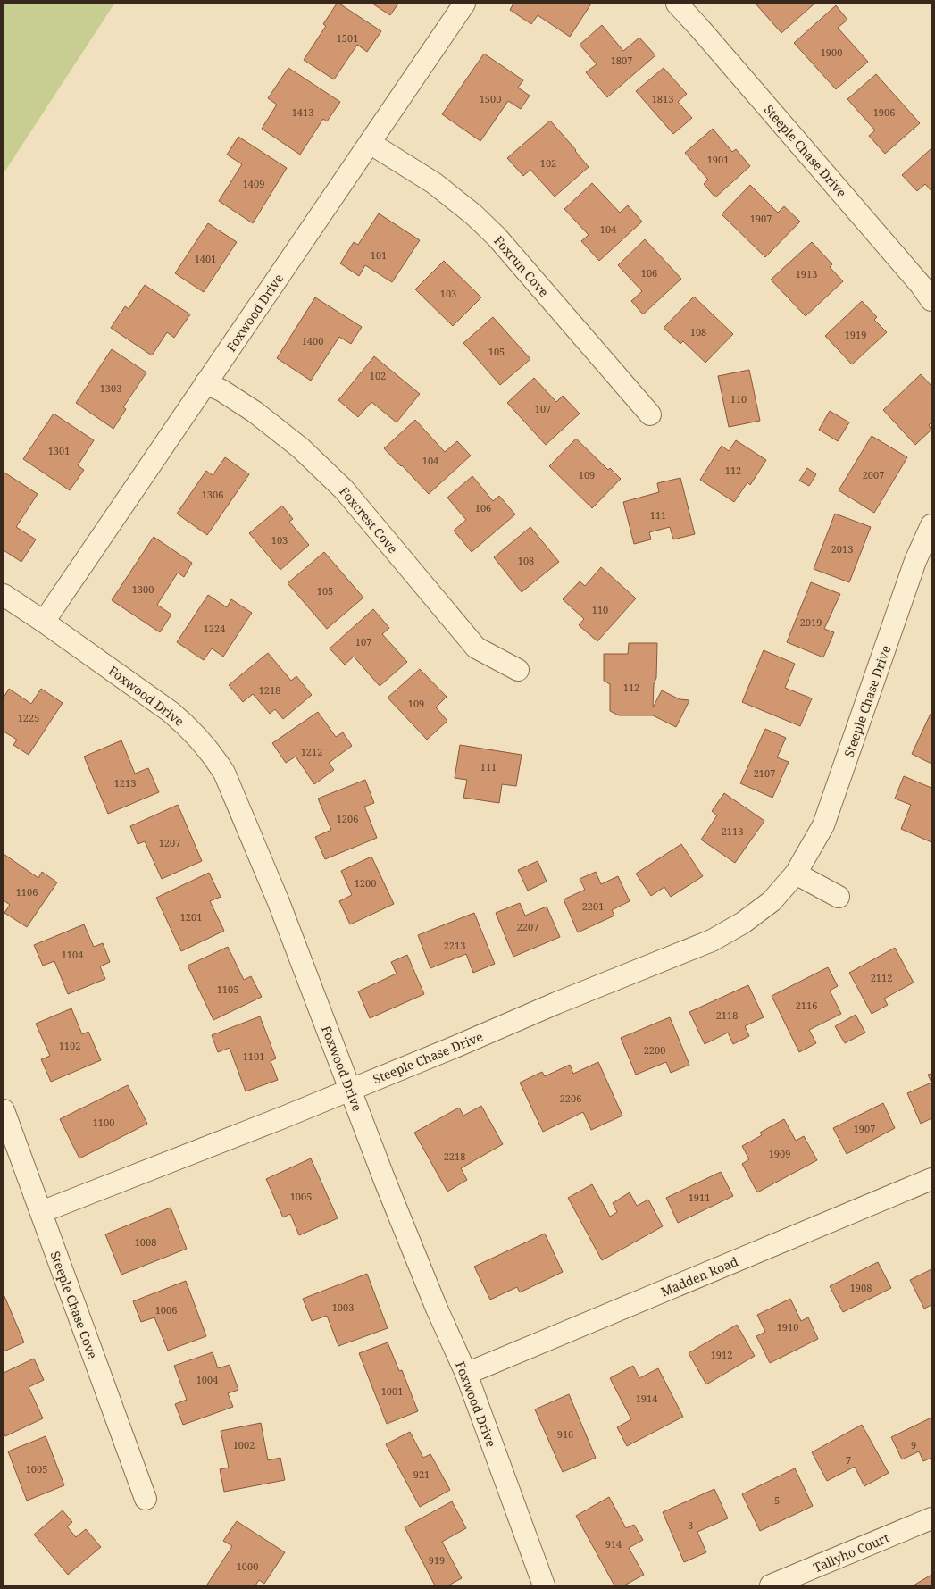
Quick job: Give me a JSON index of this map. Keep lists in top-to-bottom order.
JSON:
{
  "streets": {
    "street": [
      "Steeple Chase Drive",
      "Foxrun Cove",
      "Foxwood Drive",
      "Foxcrest Cove",
      "Madden Road",
      "Steeple Chase Cove",
      "Tallyho Court"
    ]
  },
  "crossings": [
    ["Steeple Chase Drive", "Foxwood Drive"],
    ["Steeple Chase Drive", "Steeple Chase Cove"],
    ["Foxrun Cove", "Foxwood Drive"],
    ["Foxwood Drive", "Foxcrest Cove"],
    ["Foxwood Drive", "Madden Road"]
  ],
  "house_numbers": [
    "1501",
    "1900",
    "1807",
    "1500",
    "1813",
    "1413",
    "1906",
    "1901",
    "102",
    "1409",
    "1907",
    "104",
    "101",
    "1401",
    "106",
    "1913",
    "103",
    "108",
    "1919",
    "1400",
    "105",
    "102",
    "1303",
    "110",
    "107",
    "1301",
    "104",
    "112",
    "109",
    "2007",
    "1306",
    "106",
    "111",
    "103",
    "2013",
    "108",
    "1300",
    "105",
    "110",
    "2019",
    "1224",
    "107",
    "112",
    "1218",
    "109",
    "1225",
    "1212",
    "111",
    "2107",
    "1213",
    "1206",
    "2113",
    "1207",
    "1200",
    "1106",
    "2201",
    "1201",
    "2207",
    "2213",
    "1104",
    "2112",
    "1105",
    "2116",
    "2118",
    "1102",
    "2200",
    "1101",
    "2206",
    "1100",
    "1907",
    "1909",
    "2218",
    "1005",
    "1911",
    "1008",
    "1908",
    "1003",
    "1006",
    "1910",
    "1912",
    "1004",
    "1001",
    "1914",
    "916",
    "1002",
    "9",
    "7",
    "1005",
    "921",
    "5",
    "3",
    "914",
    "919",
    "1000"
  ]
}
